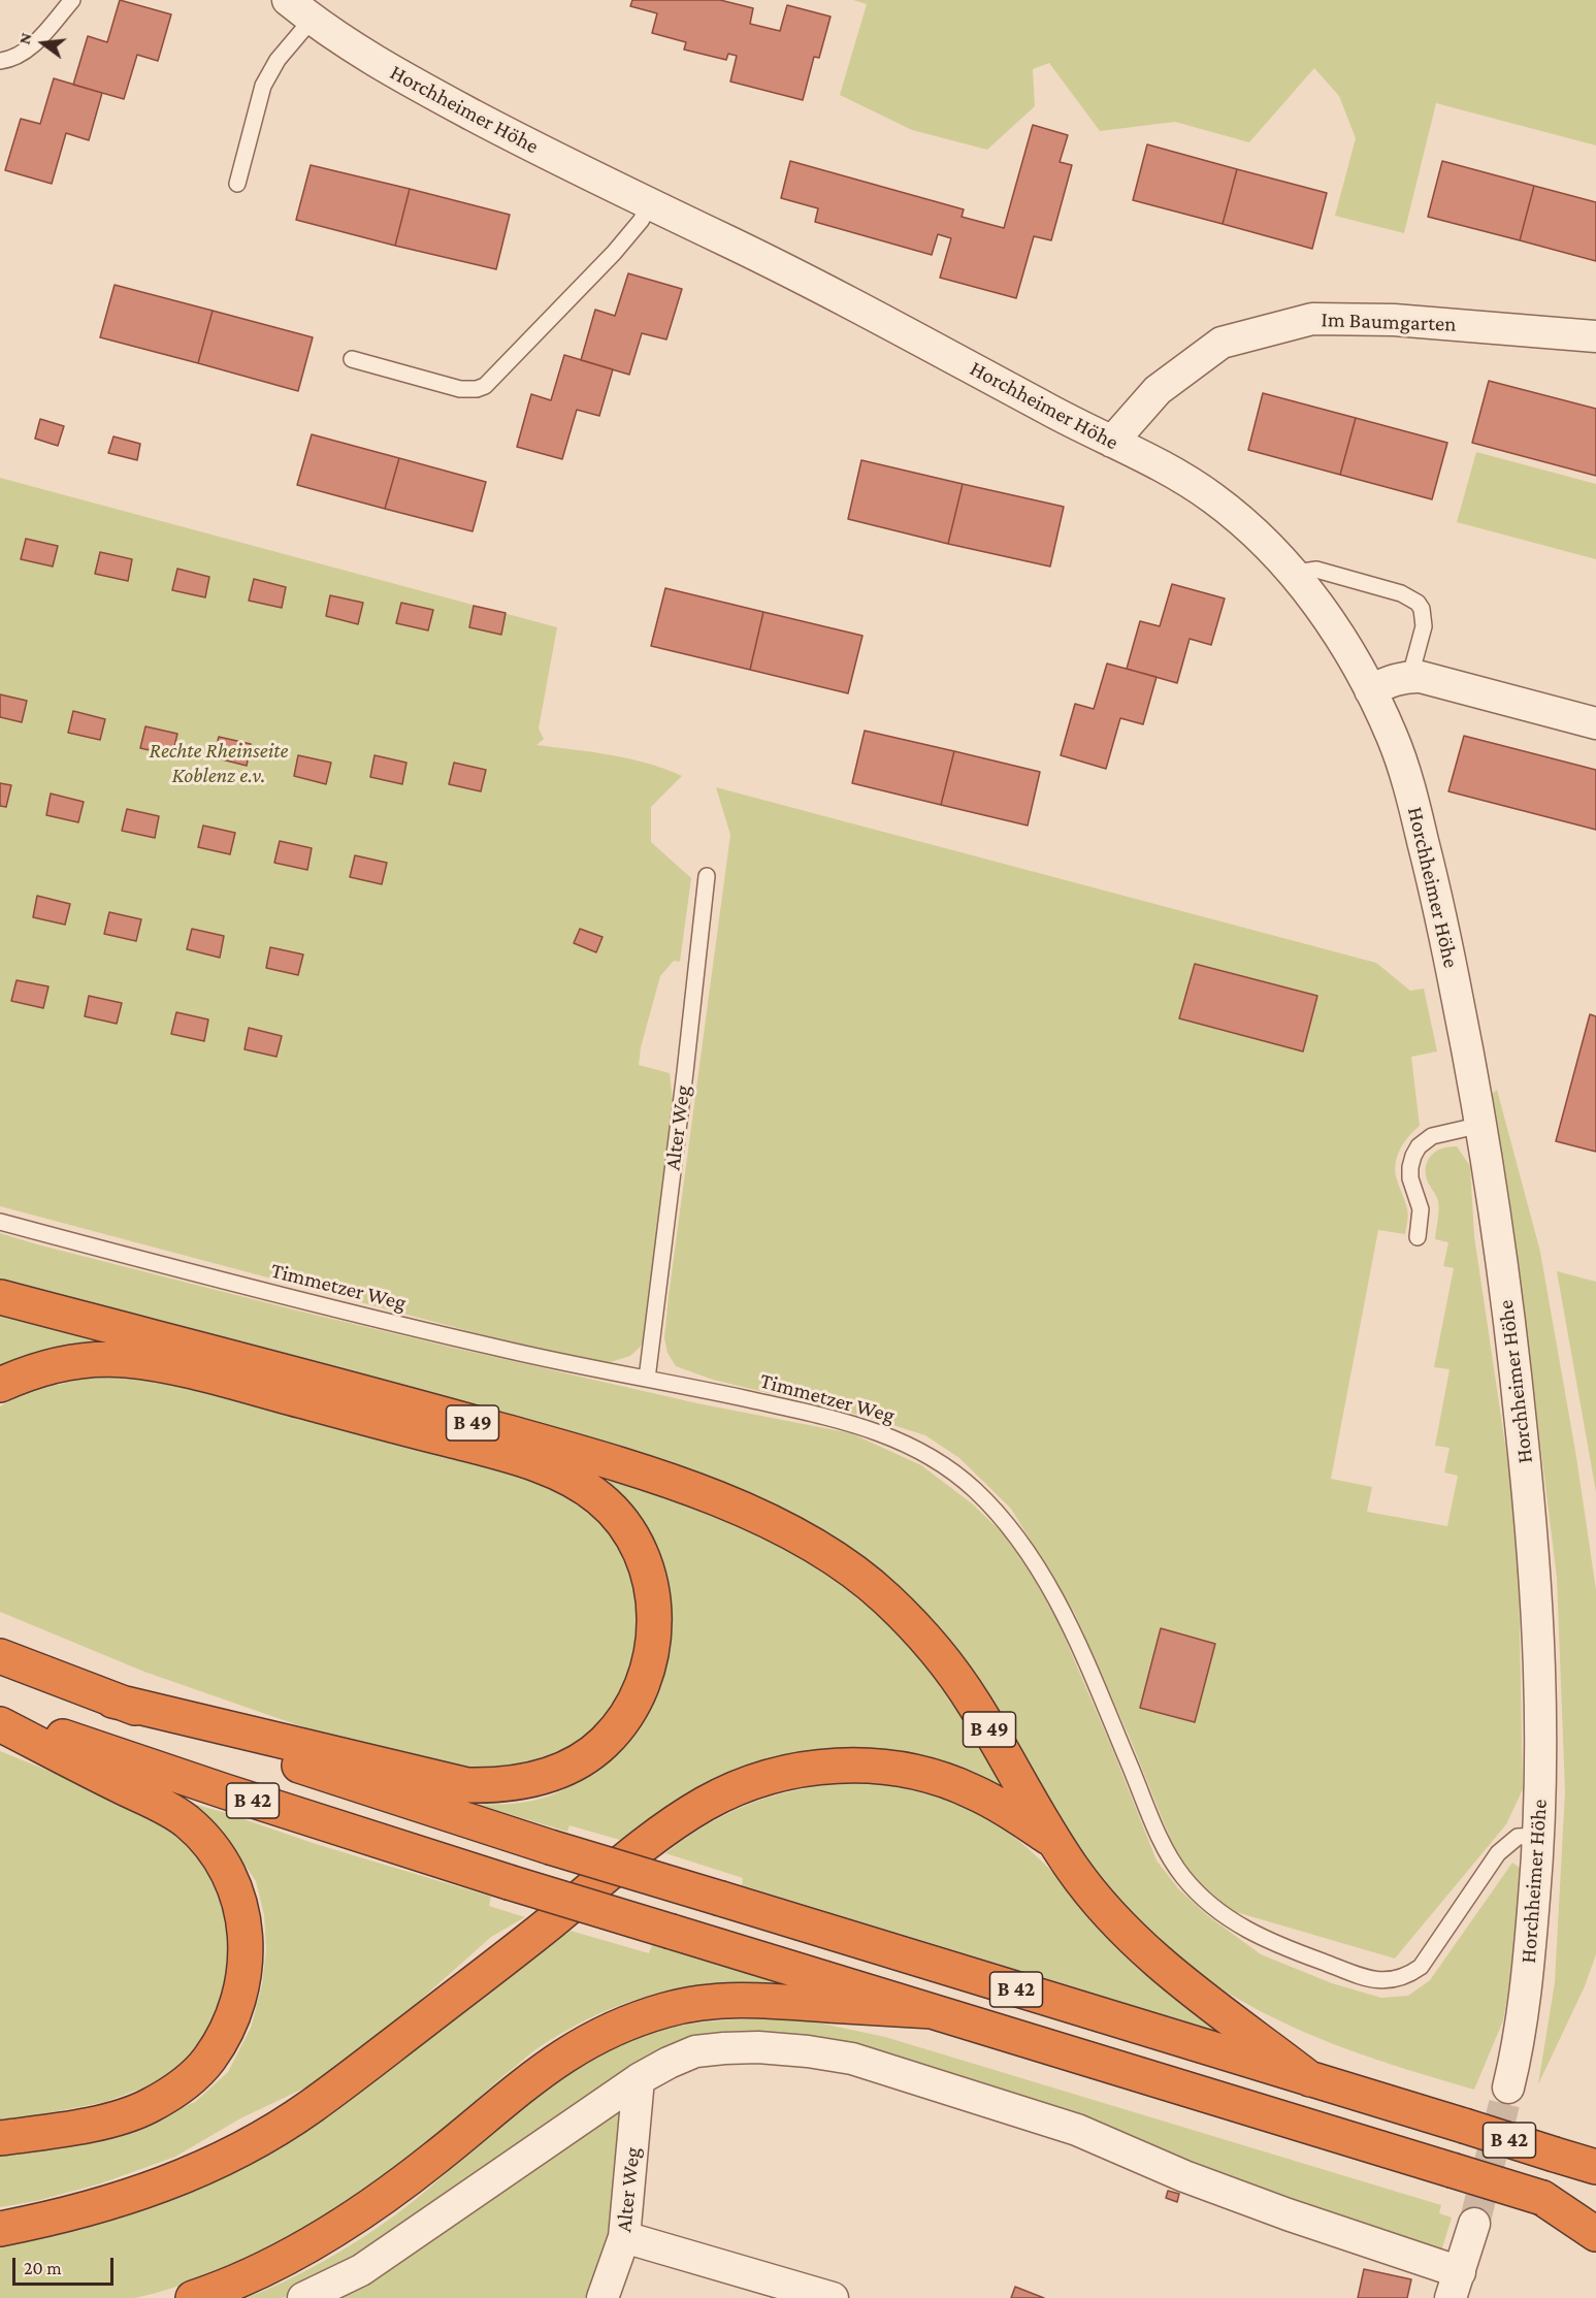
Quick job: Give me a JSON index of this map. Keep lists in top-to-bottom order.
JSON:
{
  "streets": {
    "highway": ["B 49", "B 42"],
    "street": ["Horchheimer Höhe", "Im Baumgarten", "Alter Weg"],
    "lane": ["Timmetzer Weg"]
  },
  "crossings": [
    ["Horchheimer Höhe", "Im Baumgarten"],
    ["Horchheimer Höhe", "Timmetzer Weg"],
    ["Alter Weg", "Timmetzer Weg"]
  ],
  "parks": ["Rechte Rheinseite Koblenz e.v."],
  "scale_bar": "20 m",
  "north": "left"
}
